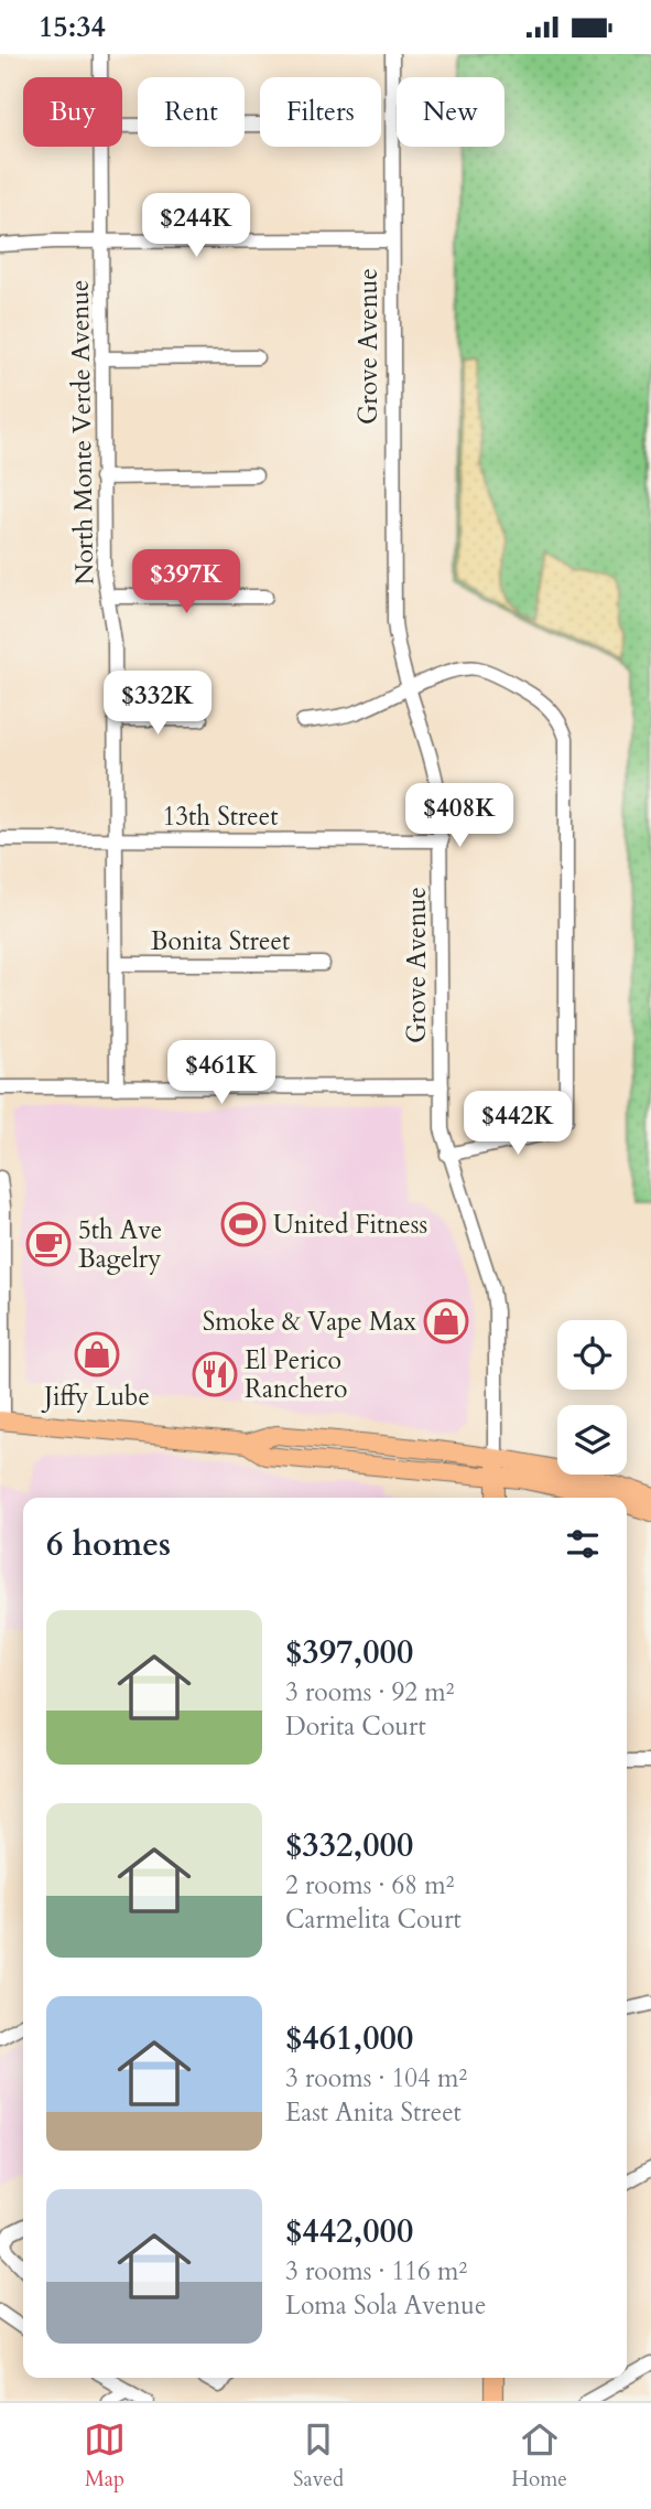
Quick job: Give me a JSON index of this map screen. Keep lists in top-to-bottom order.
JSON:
{
  "streets": {
    "main road": ["Grove Avenue"],
    "street": ["North Monte Verde Avenue", "13th Street", "Bonita Street"]
  },
  "crossings": [
    ["Grove Avenue", "13th Street"],
    ["North Monte Verde Avenue", "13th Street"],
    ["North Monte Verde Avenue", "Bonita Street"]
  ],
  "places": {
    "sports": ["United Fitness"],
    "cafe": ["5th Ave Bagelry"],
    "shop": ["Smoke & Vape Max", "Jiffy Lube"],
    "restaurant": ["El Perico Ranchero"]
  },
  "page": {
    "status": "15:34",
    "chip": [
      "Buy",
      "Rent",
      "Filters",
      "New"
    ],
    "price": [
      "$244K",
      "$397K",
      "$332K",
      "$408K",
      "$461K",
      "$442K"
    ],
    "heading": "6 homes",
    "list": [
      {
        "name": "$397,000",
        "note": "3 rooms · 92 m² · Dorita Court"
      },
      {
        "name": "$332,000",
        "note": "2 rooms · 68 m² · Carmelita Court"
      },
      {
        "name": "$461,000",
        "note": "3 rooms · 104 m² · East Anita Street"
      },
      {
        "name": "$442,000",
        "note": "3 rooms · 116 m² · Loma Sola Avenue"
      }
    ],
    "tabs": ["Map", "Saved", "Home"]
  }
}
